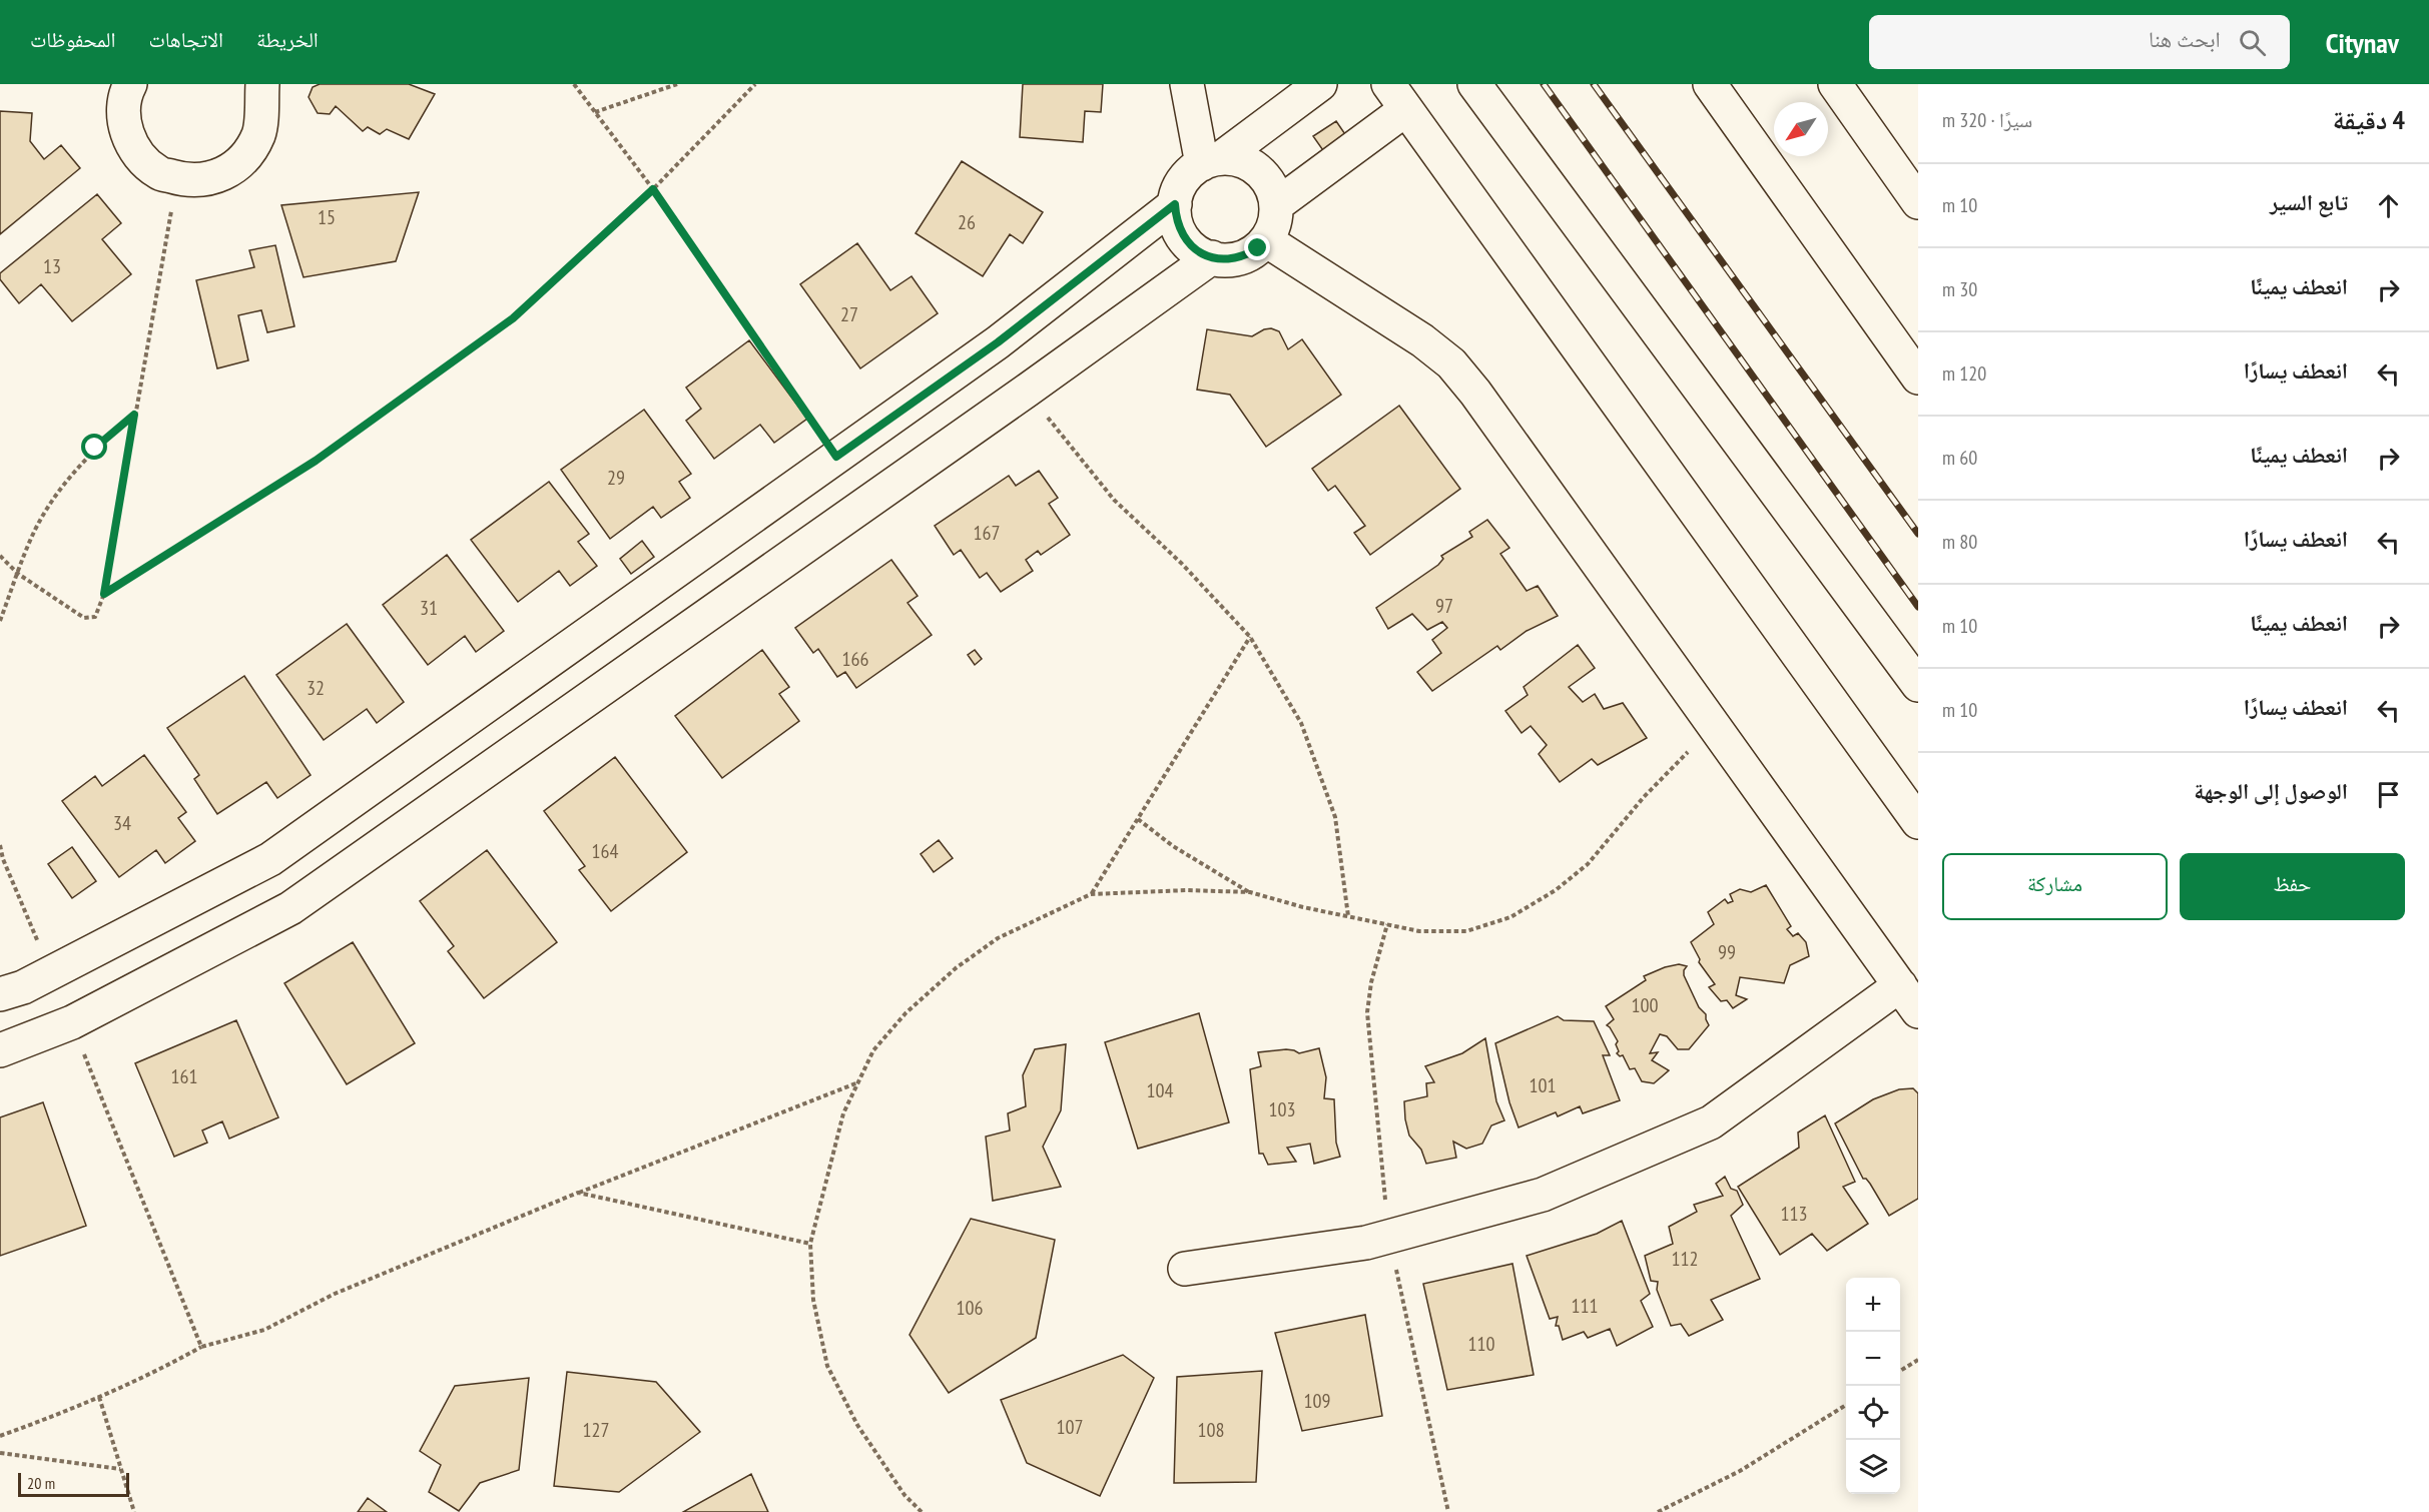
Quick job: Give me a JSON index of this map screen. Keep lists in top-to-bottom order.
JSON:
{
  "house_numbers": [
    "15",
    "26",
    "13",
    "27",
    "29",
    "167",
    "97",
    "31",
    "166",
    "32",
    "34",
    "164",
    "99",
    "100",
    "161",
    "101",
    "104",
    "103",
    "113",
    "112",
    "111",
    "106",
    "110",
    "109",
    "107",
    "127",
    "108"
  ],
  "scale_bar": "20 m",
  "north": "bottom left",
  "page": {
    "header": "Citynav",
    "search": "ابحث هنا",
    "nav": ["الخريطة", "الاتجاهات", "المحفوظات"],
    "heading": ["4 دقيقة", "سيرًا · 320 m"],
    "list": [
      ["تابع السير", "10 m"],
      ["انعطف يمينًا", "30 m"],
      ["انعطف يسارًا", "120 m"],
      ["انعطف يمينًا", "60 m"],
      ["انعطف يسارًا", "80 m"],
      ["انعطف يمينًا", "10 m"],
      ["انعطف يسارًا", "10 m"],
      "الوصول إلى الوجهة"
    ],
    "buttons": ["حفظ", "مشاركة"],
    "map_buttons": ["+", "−"],
    "scale": "20 m"
  }
}
